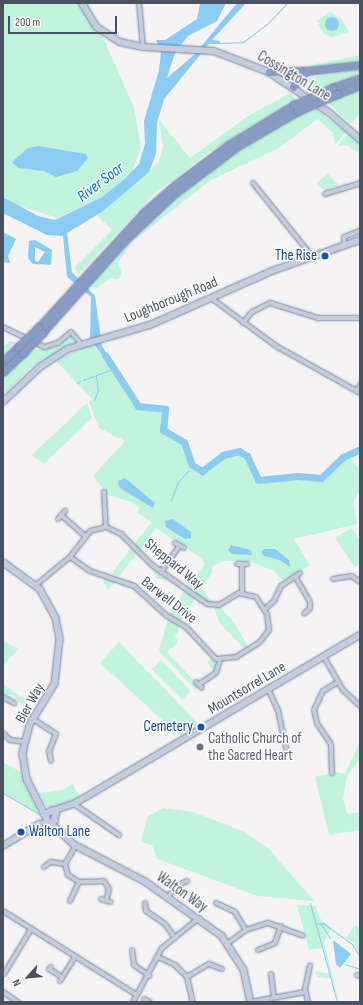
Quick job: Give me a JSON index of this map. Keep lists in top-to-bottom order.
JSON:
{
  "streets": {
    "street": [
      "Cossington Lane",
      "Loughborough Road",
      "Sheppard Way",
      "Barwell Drive",
      "Mountsorrel Lane",
      "Bier Way",
      "Walton Way"
    ]
  },
  "crossings": [
    ["Mountsorrel Lane", "Bier Way"],
    ["Mountsorrel Lane", "Walton Way"],
    ["Bier Way", "Walton Way"]
  ],
  "water": ["River Soar"],
  "places": [
    "The Rise",
    "Cemetery",
    "Catholic Church of the Sacred Heart",
    "Walton Lane"
  ],
  "scale_bar": "200 m",
  "north": "bottom left"
}
